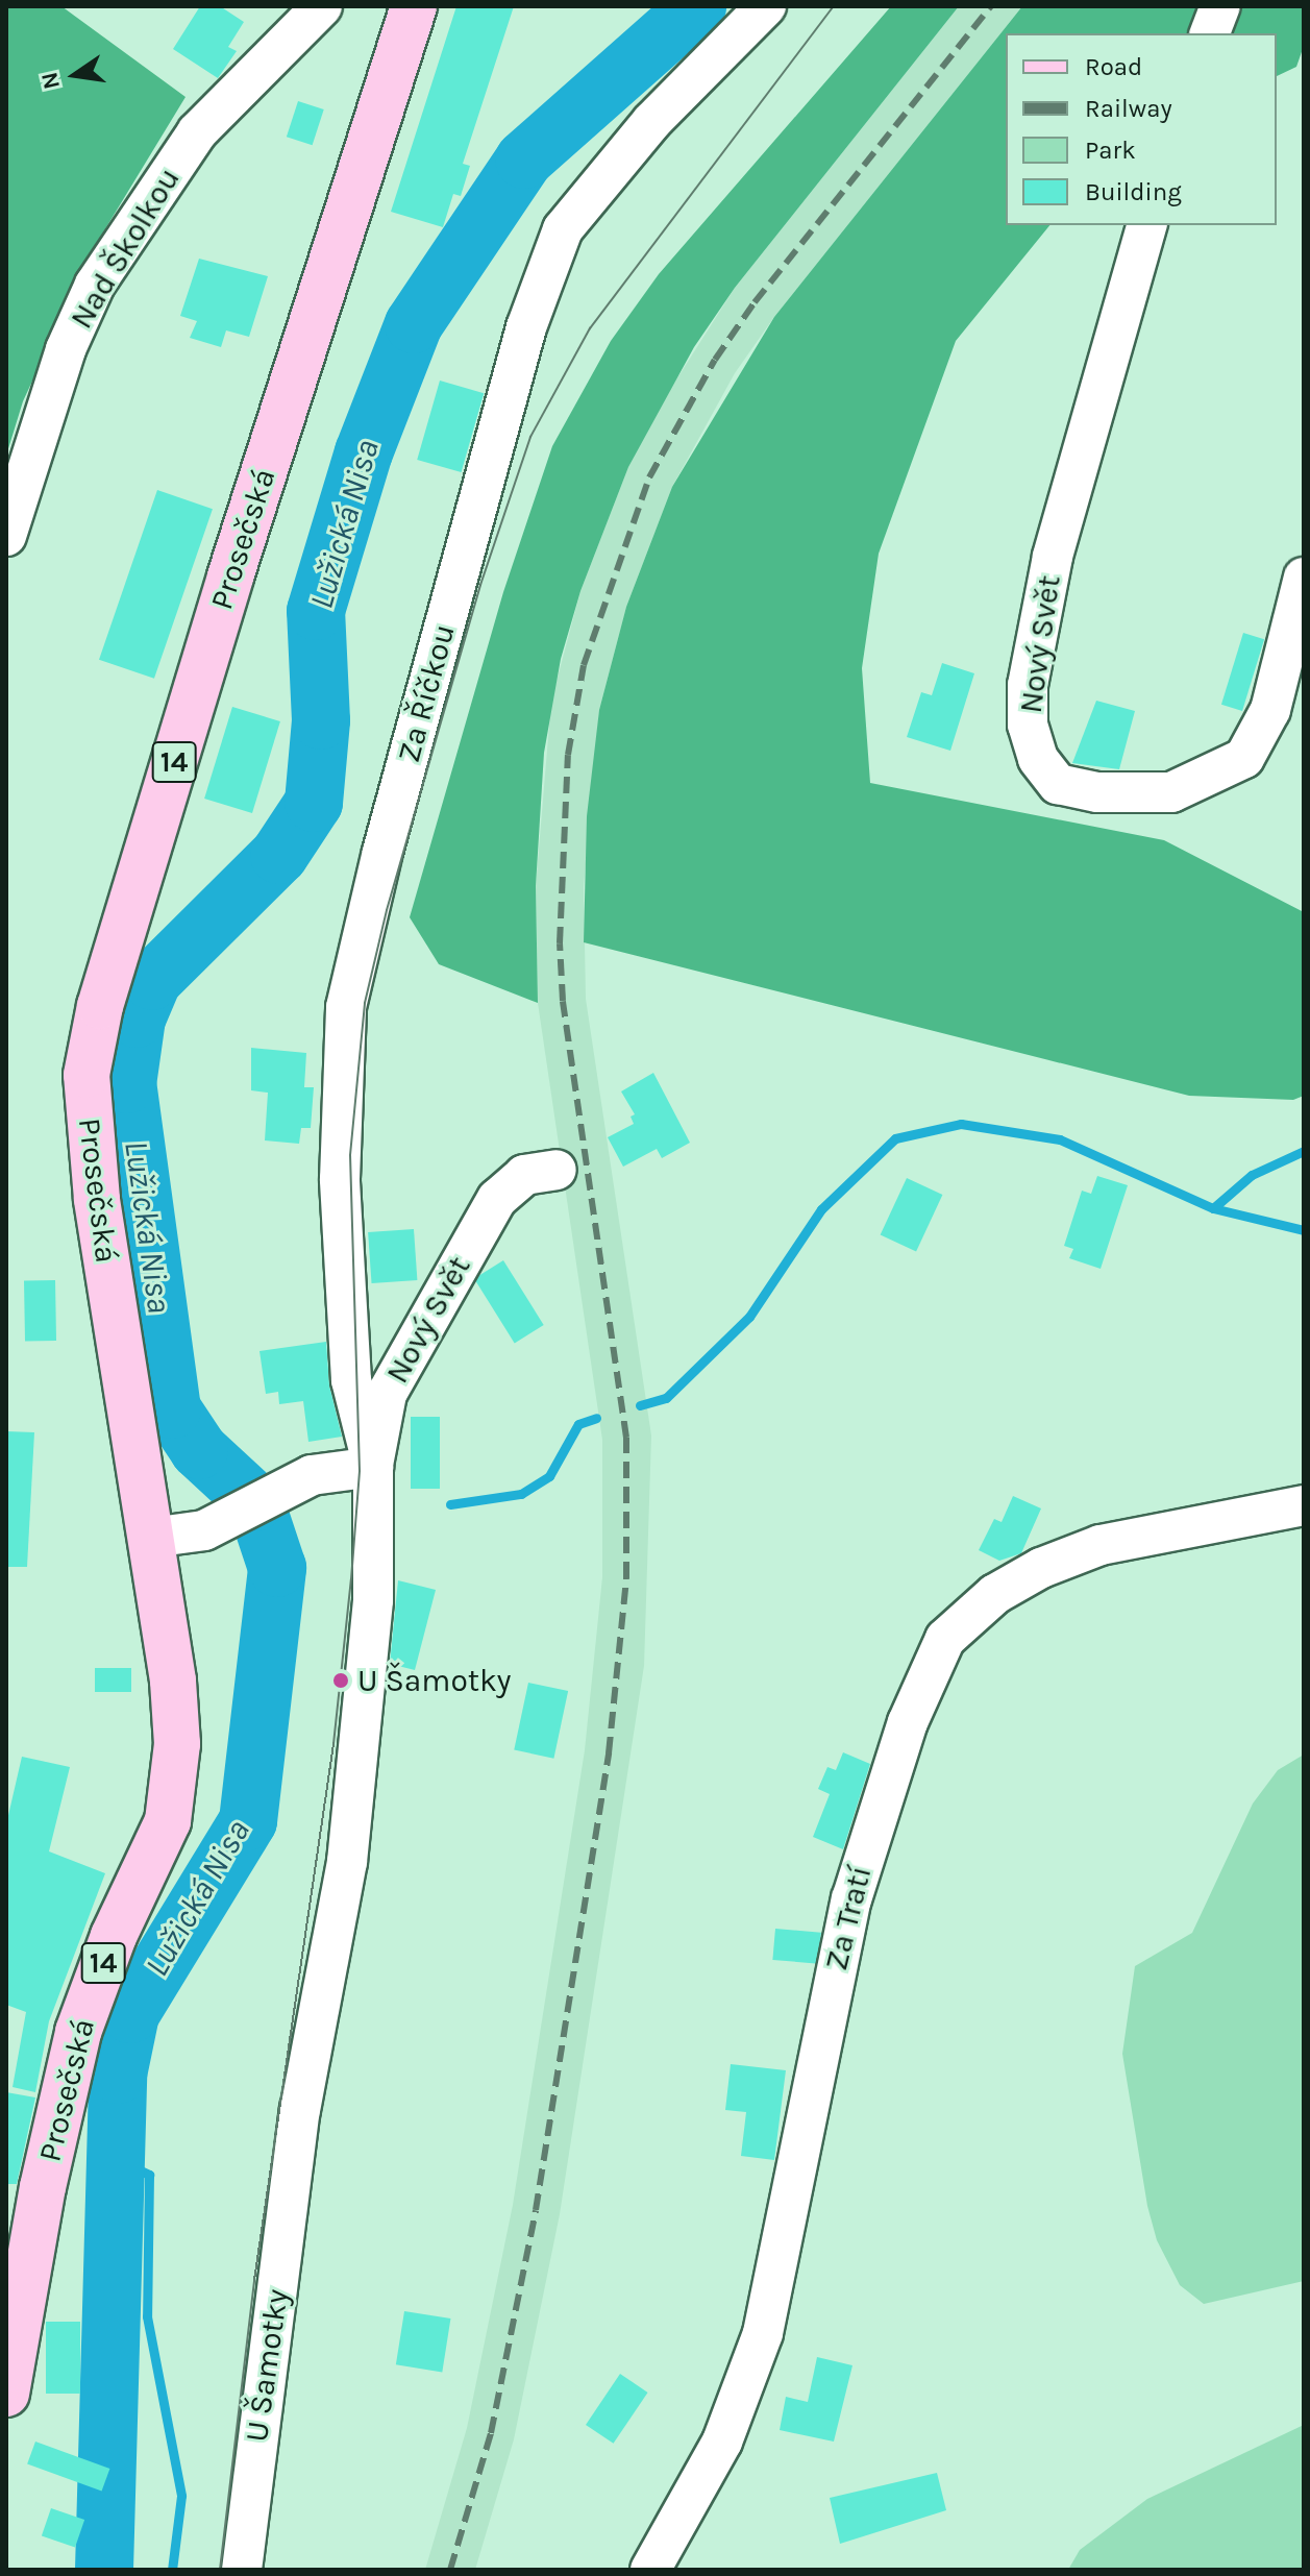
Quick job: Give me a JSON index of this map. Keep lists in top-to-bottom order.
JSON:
{
  "streets": {
    "main road": ["Prosečská", "14"],
    "street": [
      "Nad Školkou",
      "Nový Svět",
      "Za Říčkou",
      "Za Tratí",
      "U Šamotky"
    ]
  },
  "crossings": [
    ["Nový Svět", "Za Říčkou"],
    ["Nový Svět", "U Šamotky"],
    ["Za Říčkou", "U Šamotky"]
  ],
  "water": ["Lužická Nisa"],
  "places": ["U Šamotky"],
  "legend": [
    "Road",
    "Railway",
    "Park",
    "Building"
  ],
  "north": "left"
}
